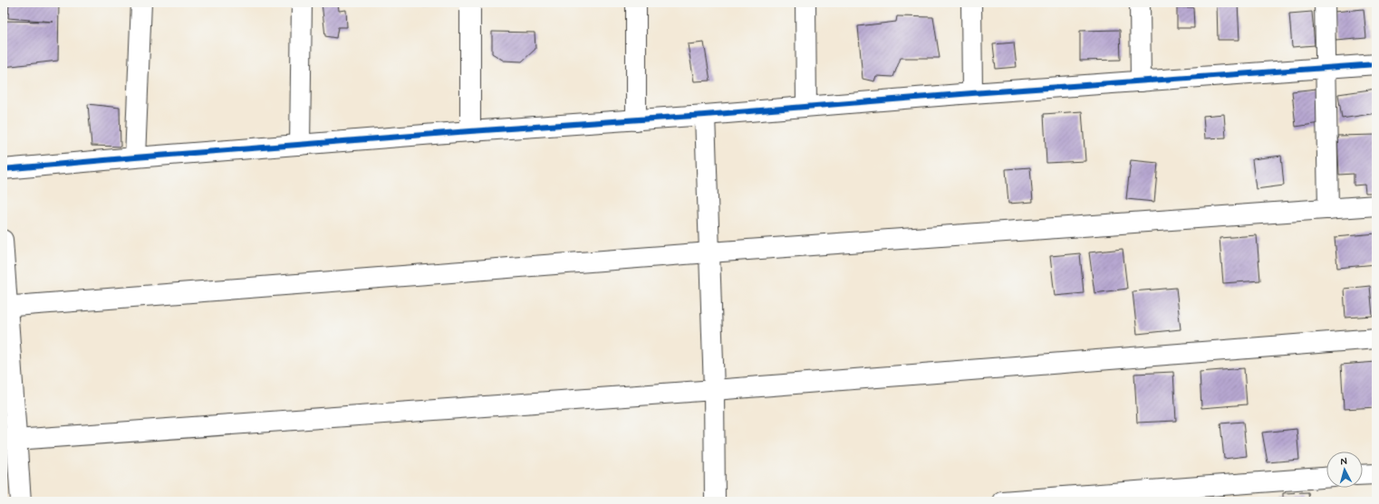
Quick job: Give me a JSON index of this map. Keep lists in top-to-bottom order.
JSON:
{
  "north": "top"
}
